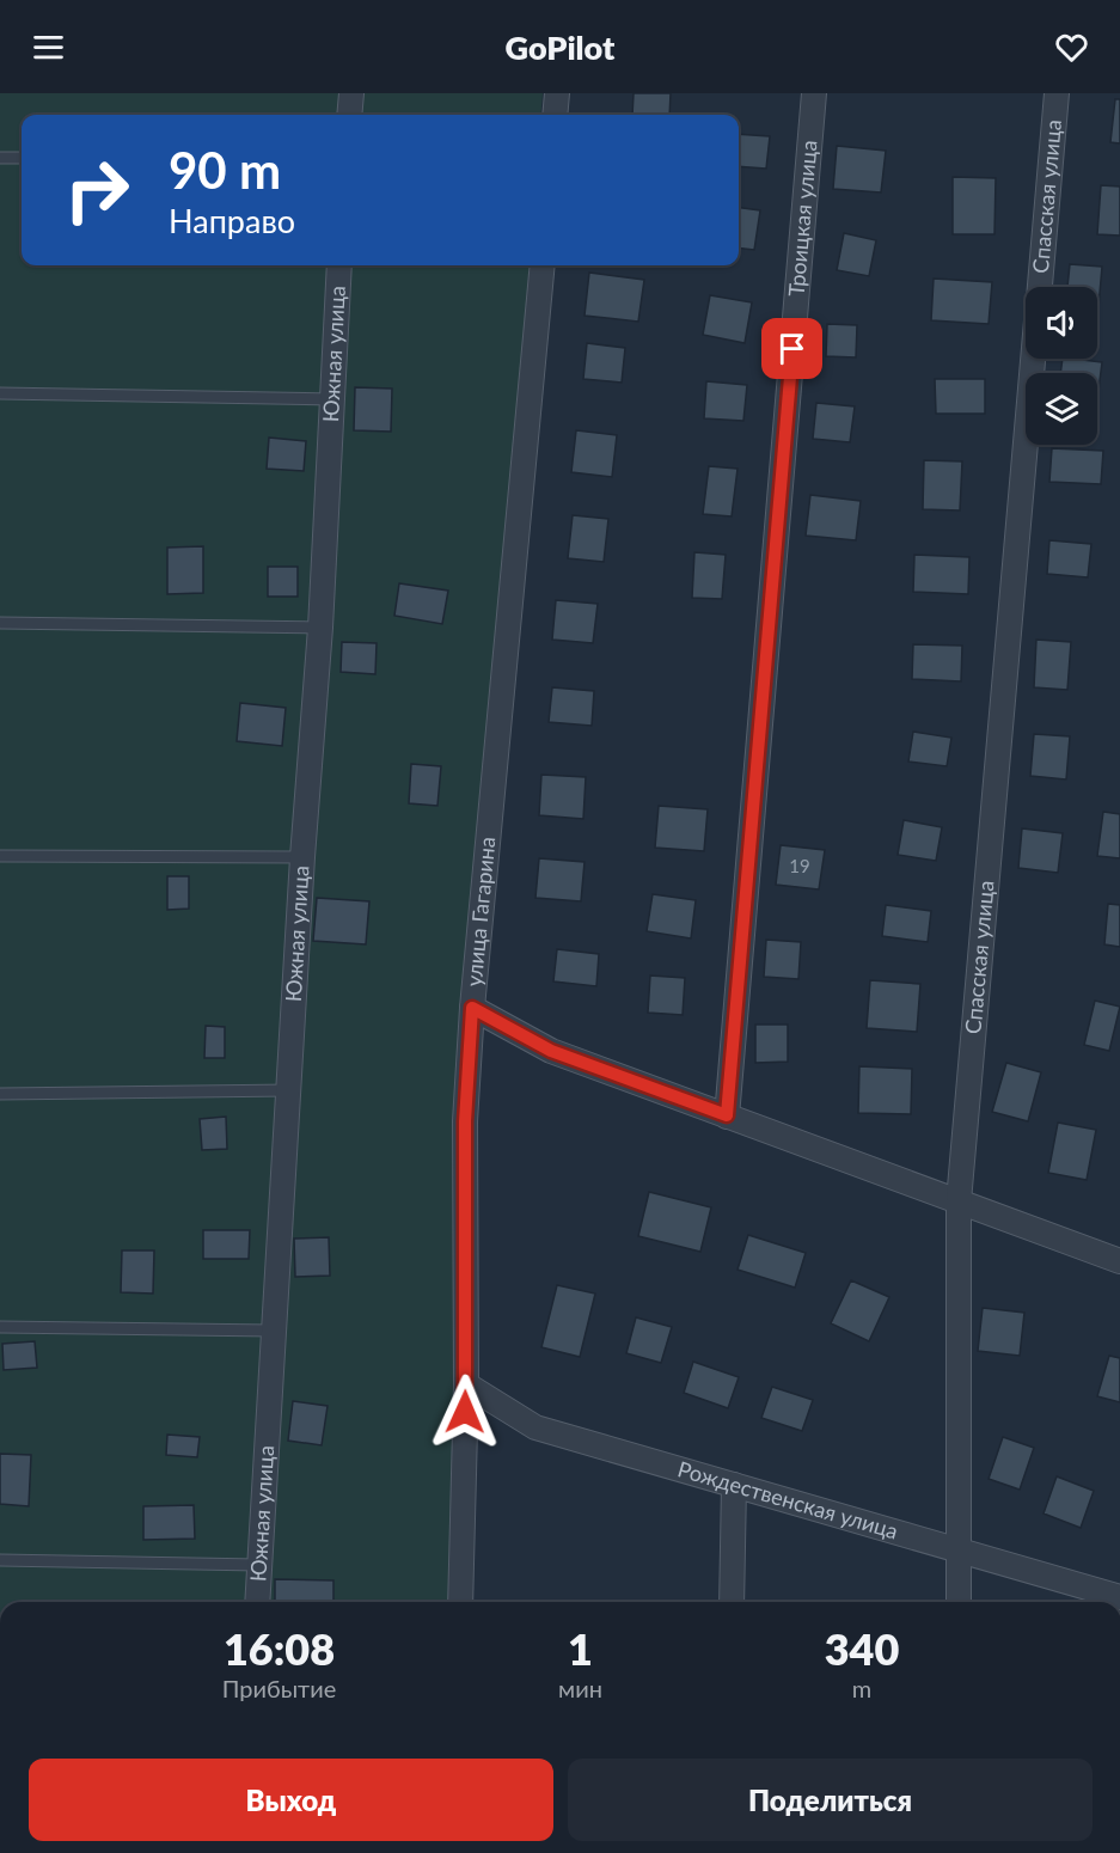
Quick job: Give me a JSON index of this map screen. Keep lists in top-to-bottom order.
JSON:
{
  "streets": {
    "street": [
      "Спасская улица",
      "Троицкая улица",
      "Южная улица",
      "улица Гагарина",
      "Рождественская улица"
    ]
  },
  "crossings": [
    ["Спасская улица", "Рождественская улица"],
    ["улица Гагарина", "Рождественская улица"]
  ],
  "house_numbers": ["19"],
  "page": {
    "header": "GoPilot",
    "turn": ["90 m", "Направо"],
    "eta": [
      "16:08",
      "Прибытие",
      "1",
      "мин",
      "340",
      "m"
    ],
    "buttons": ["Выход", "Поделиться"]
  }
}
